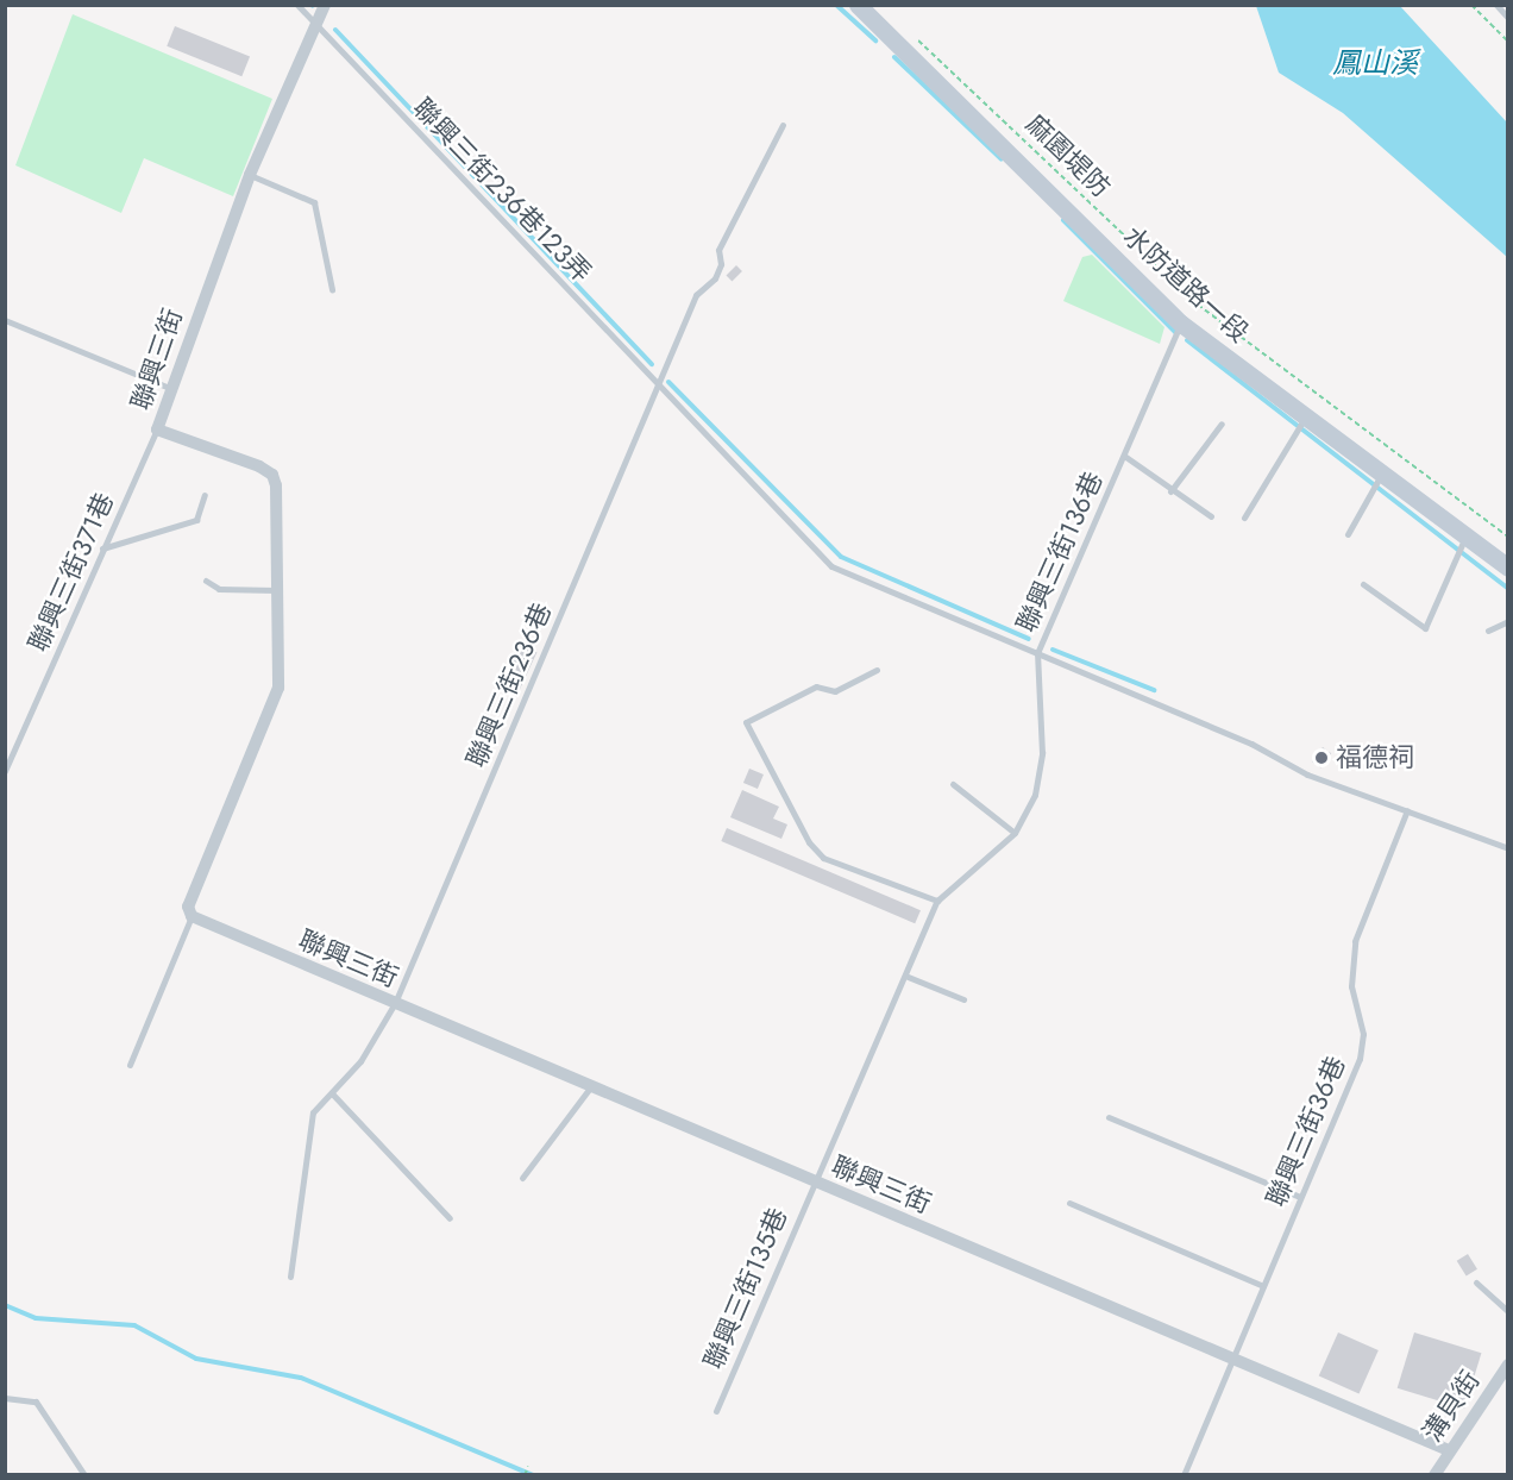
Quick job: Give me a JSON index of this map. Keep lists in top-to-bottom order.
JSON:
{
  "streets": {
    "street": ["水防道路一段", "聯興三街", "溝貝街"],
    "lane": [
      "聯興三街236巷123弄",
      "聯興三街136巷",
      "聯興三街371巷",
      "聯興三街236巷",
      "聯興三街36巷",
      "聯興三街135巷"
    ],
    "path": ["麻園堤防"]
  },
  "crossings": [
    ["聯興三街236巷123弄", "聯興三街"],
    ["聯興三街236巷123弄", "聯興三街236巷"],
    ["水防道路一段", "聯興三街136巷"],
    ["聯興三街", "聯興三街136巷"],
    ["聯興三街", "聯興三街371巷"],
    ["聯興三街", "聯興三街236巷"],
    ["聯興三街", "聯興三街36巷"],
    ["聯興三街", "聯興三街135巷"],
    ["聯興三街", "溝貝街"],
    ["聯興三街136巷", "聯興三街135巷"]
  ],
  "water": ["鳳山溪"],
  "places": ["福德祠"]
}
